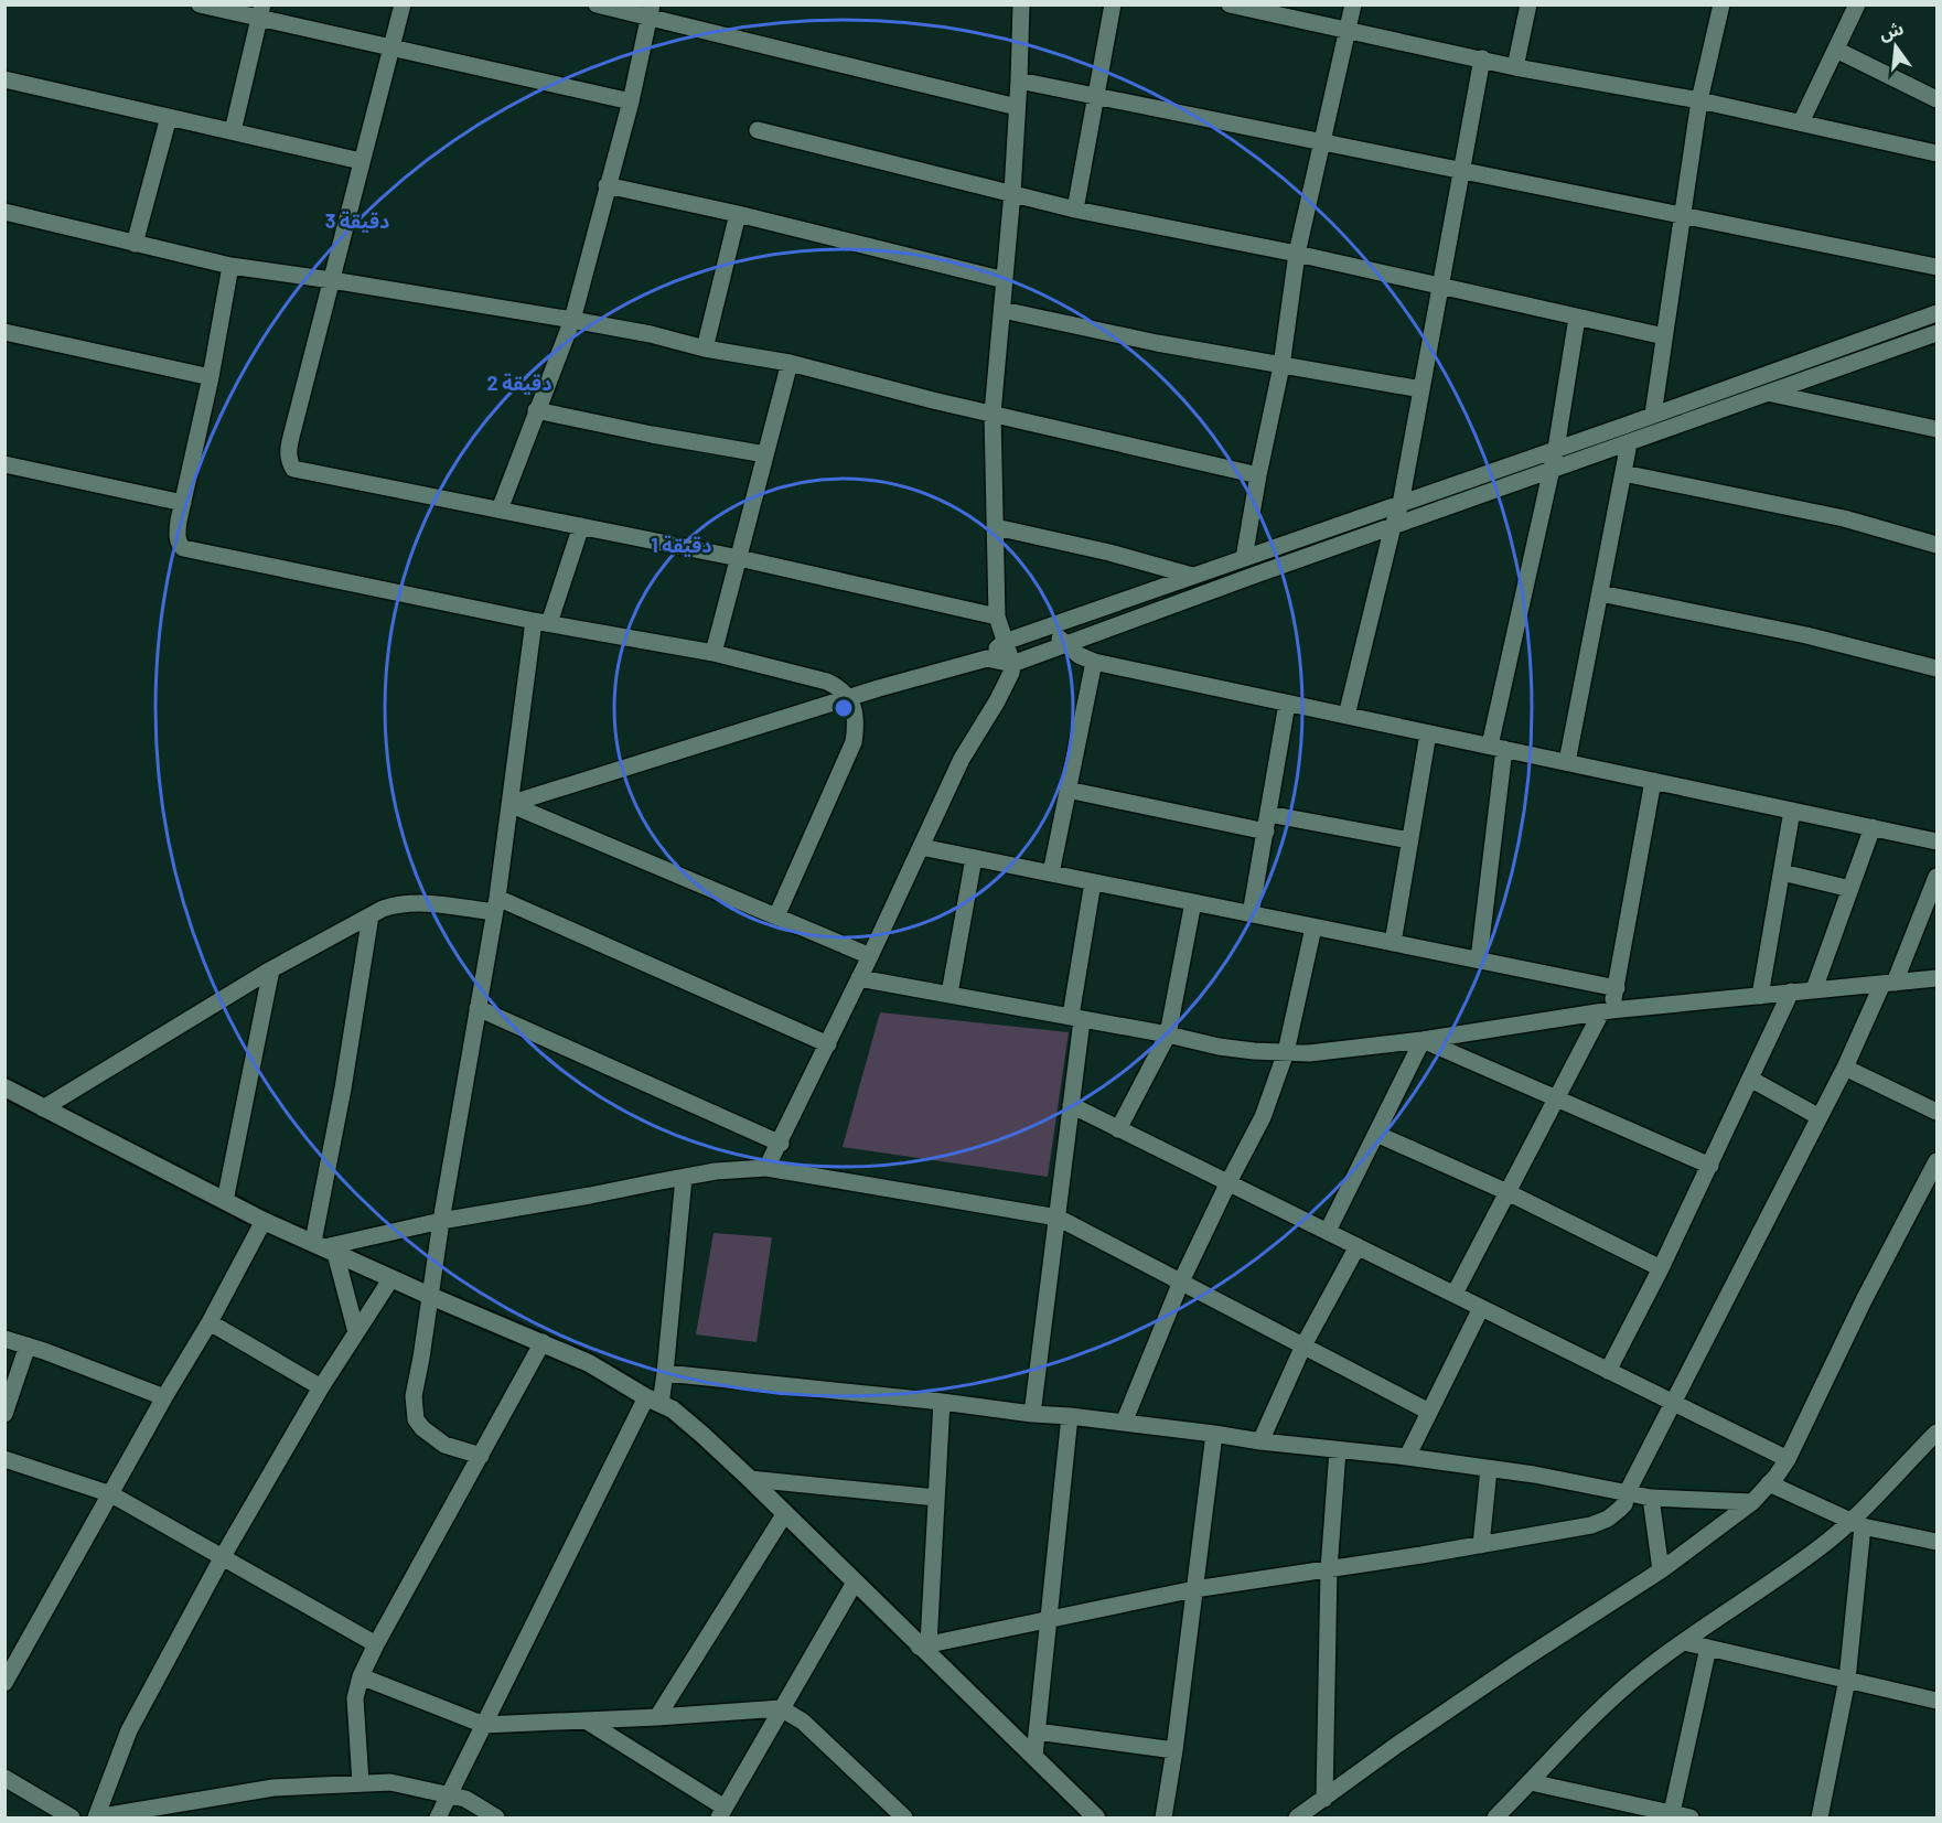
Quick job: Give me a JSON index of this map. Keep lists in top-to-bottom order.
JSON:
{
  "north": "top",
  "rings": ["3 دقيقة", "2 دقيقة", "1 دقيقة"]
}
